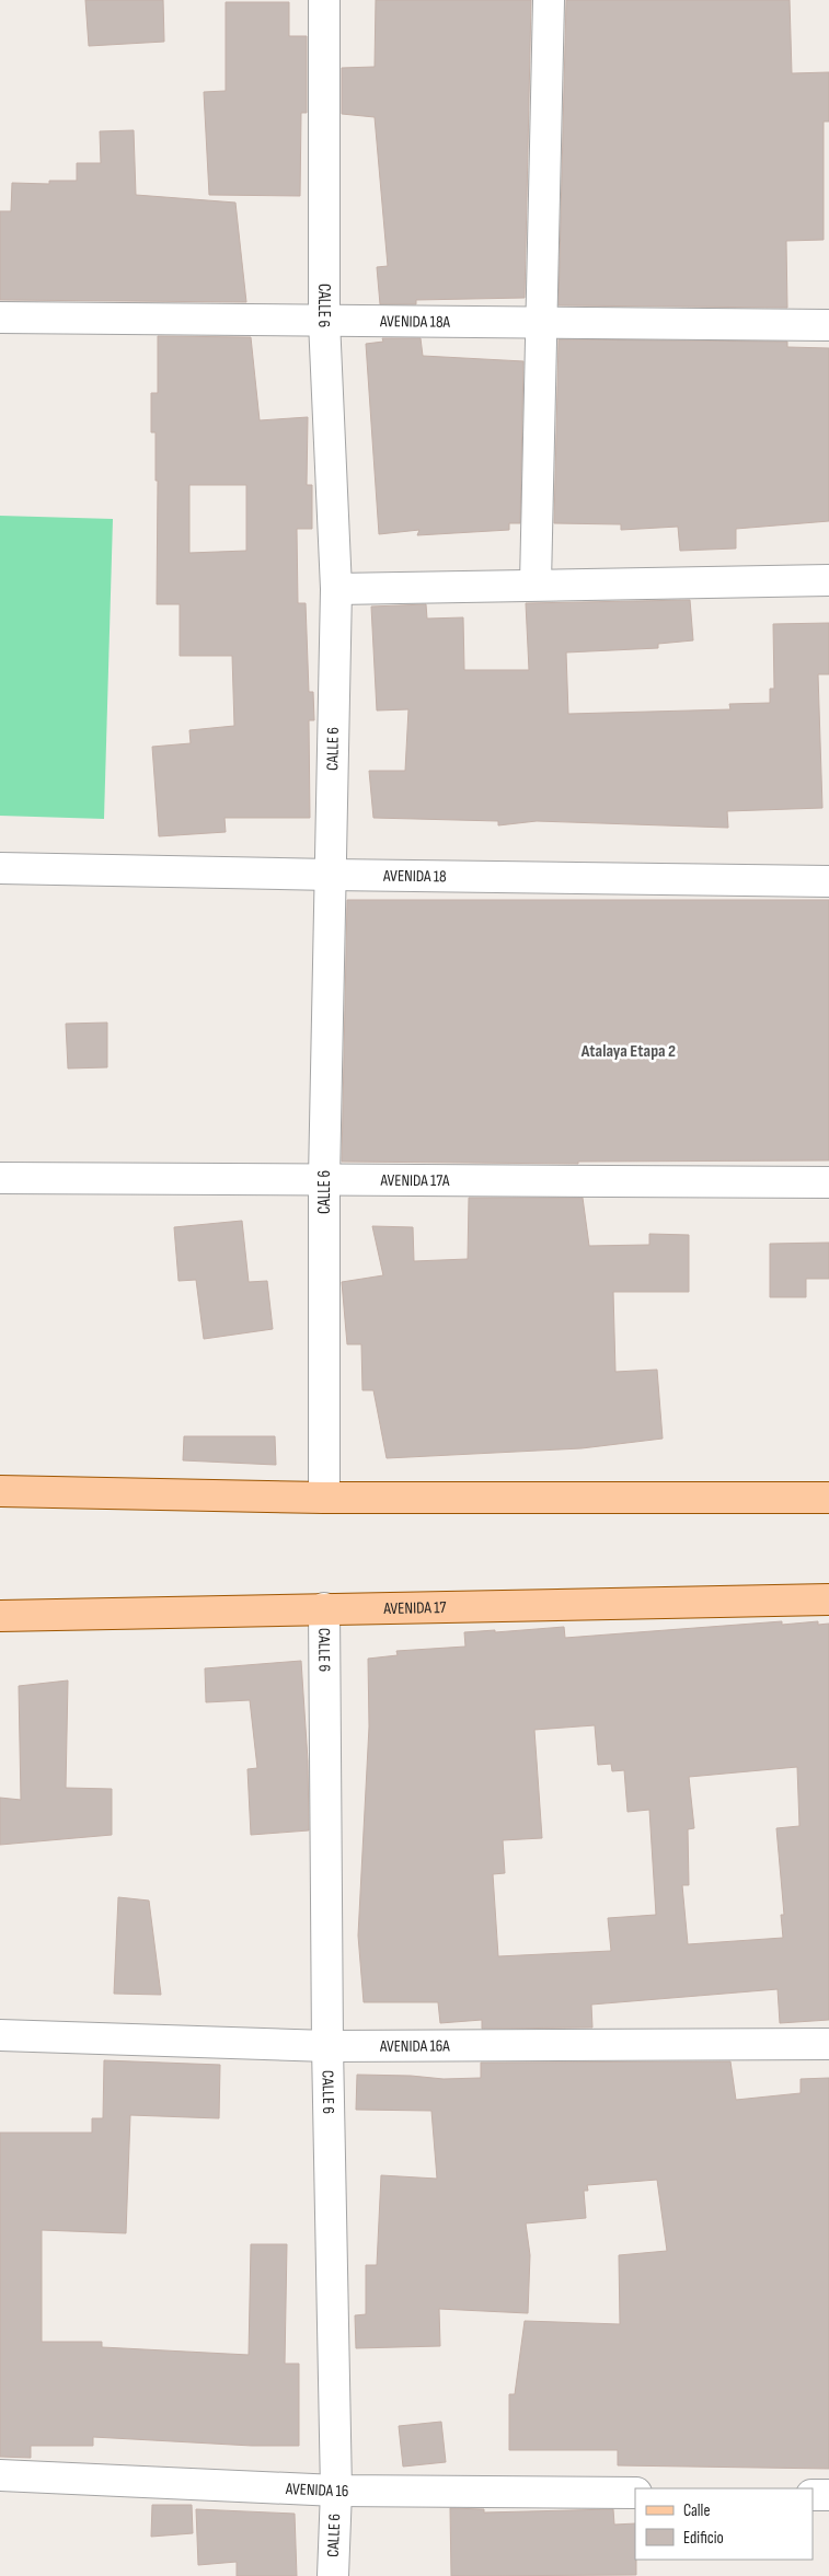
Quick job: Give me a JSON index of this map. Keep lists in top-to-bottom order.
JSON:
{
  "streets": {
    "main road": ["AVENIDA 17"],
    "street": [
      "CALLE 6",
      "AVENIDA 18A",
      "AVENIDA 18",
      "AVENIDA 17A",
      "AVENIDA 16A",
      "AVENIDA 16"
    ]
  },
  "crossings": [
    ["CALLE 6", "AVENIDA 18A"],
    ["CALLE 6", "AVENIDA 18"],
    ["CALLE 6", "AVENIDA 17A"],
    ["CALLE 6", "AVENIDA 17"],
    ["CALLE 6", "AVENIDA 16A"],
    ["CALLE 6", "AVENIDA 16"]
  ],
  "districts": ["Atalaya Etapa 2"],
  "legend": ["Calle", "Edificio"]
}
